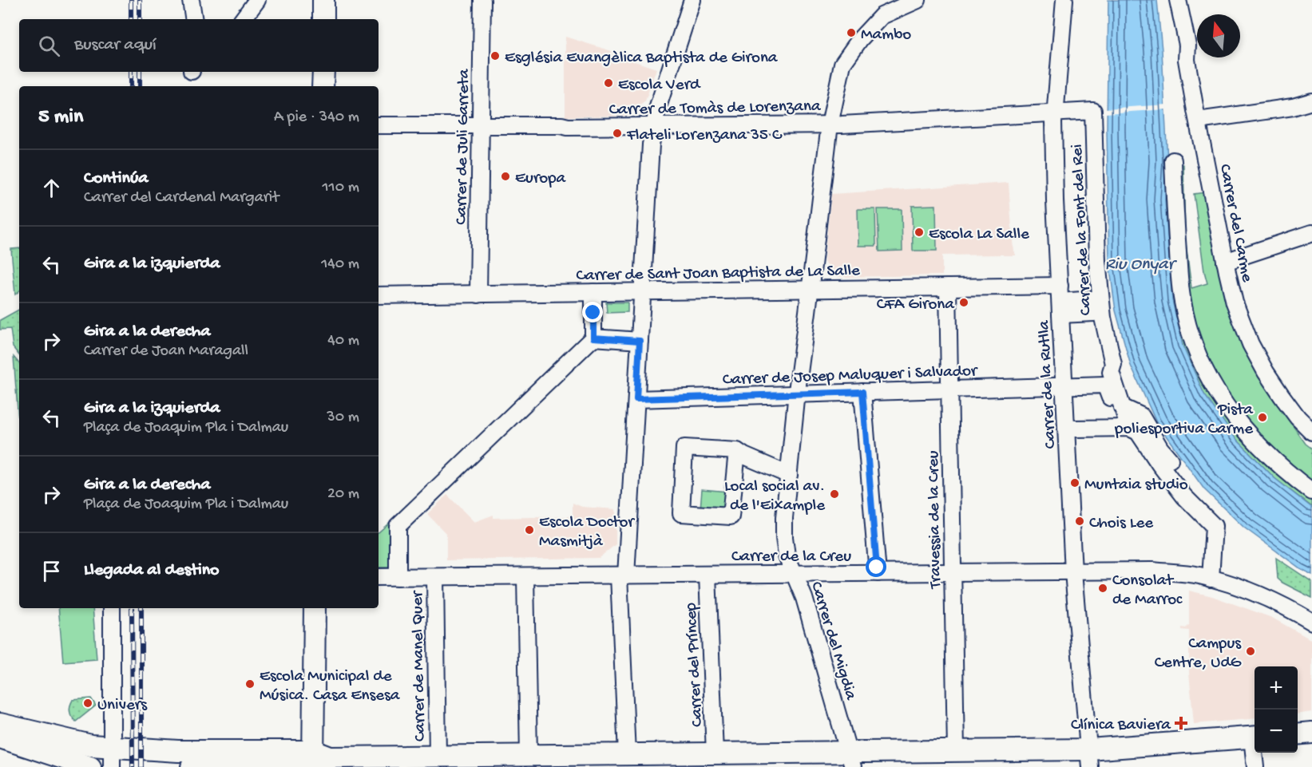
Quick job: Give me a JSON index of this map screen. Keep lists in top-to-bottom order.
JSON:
{
  "streets": {
    "street": [
      "Carrer de Tomàs de Lorenzana",
      "Carrer de Juli Garreta",
      "Carrer del Carme",
      "Carrer de la Font del Rei",
      "Carrer de Sant Joan Baptista de La Salle",
      "Carrer de Josep Maluquer i Salvador",
      "Carrer de la Rutlla",
      "Travessia de la Creu",
      "Carrer de la Creu",
      "Carrer del Migdia",
      "Carrer del Príncep",
      "Carrer de Manel Quer"
    ]
  },
  "crossings": [
    ["Carrer de Tomàs de Lorenzana", "Carrer de Juli Garreta"],
    ["Carrer de Tomàs de Lorenzana", "Carrer de la Font del Rei"],
    ["Carrer de Tomàs de Lorenzana", "Carrer de la Rutlla"],
    ["Carrer de Tomàs de Lorenzana", "Carrer del Migdia"],
    ["Carrer de Juli Garreta", "Carrer de Sant Joan Baptista de La Salle"],
    ["Carrer de la Font del Rei", "Carrer de Josep Maluquer i Salvador"],
    ["Carrer de la Font del Rei", "Carrer de la Creu"],
    ["Carrer de Sant Joan Baptista de La Salle", "Carrer de la Rutlla"],
    ["Carrer de Sant Joan Baptista de La Salle", "Travessia de la Creu"],
    ["Carrer de Sant Joan Baptista de La Salle", "Carrer del Migdia"],
    ["Carrer de Josep Maluquer i Salvador", "Carrer de la Rutlla"],
    ["Carrer de Josep Maluquer i Salvador", "Travessia de la Creu"],
    ["Carrer de Josep Maluquer i Salvador", "Carrer del Migdia"],
    ["Carrer de la Rutlla", "Carrer de la Creu"],
    ["Travessia de la Creu", "Carrer de la Creu"],
    ["Carrer de la Creu", "Carrer del Migdia"],
    ["Carrer de la Creu", "Carrer del Príncep"],
    ["Carrer de la Creu", "Carrer de Manel Quer"]
  ],
  "water": ["Riu Onyar"],
  "places": {
    "other": [
      "Mambo",
      "Església Evangèlica Baptista de Girona",
      "Escola Verd",
      "Flateli Lorenzana 35 C",
      "Europa",
      "Escola La Salle",
      "CFA Girona",
      "Pista poliesportiva Carme",
      "Muntaia studio",
      "Local social av. de l'Eixample",
      "Chois Lee",
      "Escola Doctor Masmitjà",
      "Consolat de Marroc",
      "Campus Centre, UdG",
      "Escola Municipal de Música. Casa Ensesa",
      "Univers"
    ],
    "health": ["Clínica Baviera"]
  },
  "north": "top",
  "page": {
    "search": "Buscar aquí",
    "heading": ["5 min", "A pie · 340 m"],
    "list": [
      ["Continúa", "Carrer del Cardenal Margarit", "110 m"],
      ["Gira a la izquierda", "140 m"],
      ["Gira a la derecha", "Carrer de Joan Maragall", "40 m"],
      ["Gira a la izquierda", "Plaça de Joaquim Pla i Dalmau", "30 m"],
      ["Gira a la derecha", "Plaça de Joaquim Pla i Dalmau", "20 m"],
      "Llegada al destino"
    ],
    "map_buttons": ["+", "−"]
  }
}
